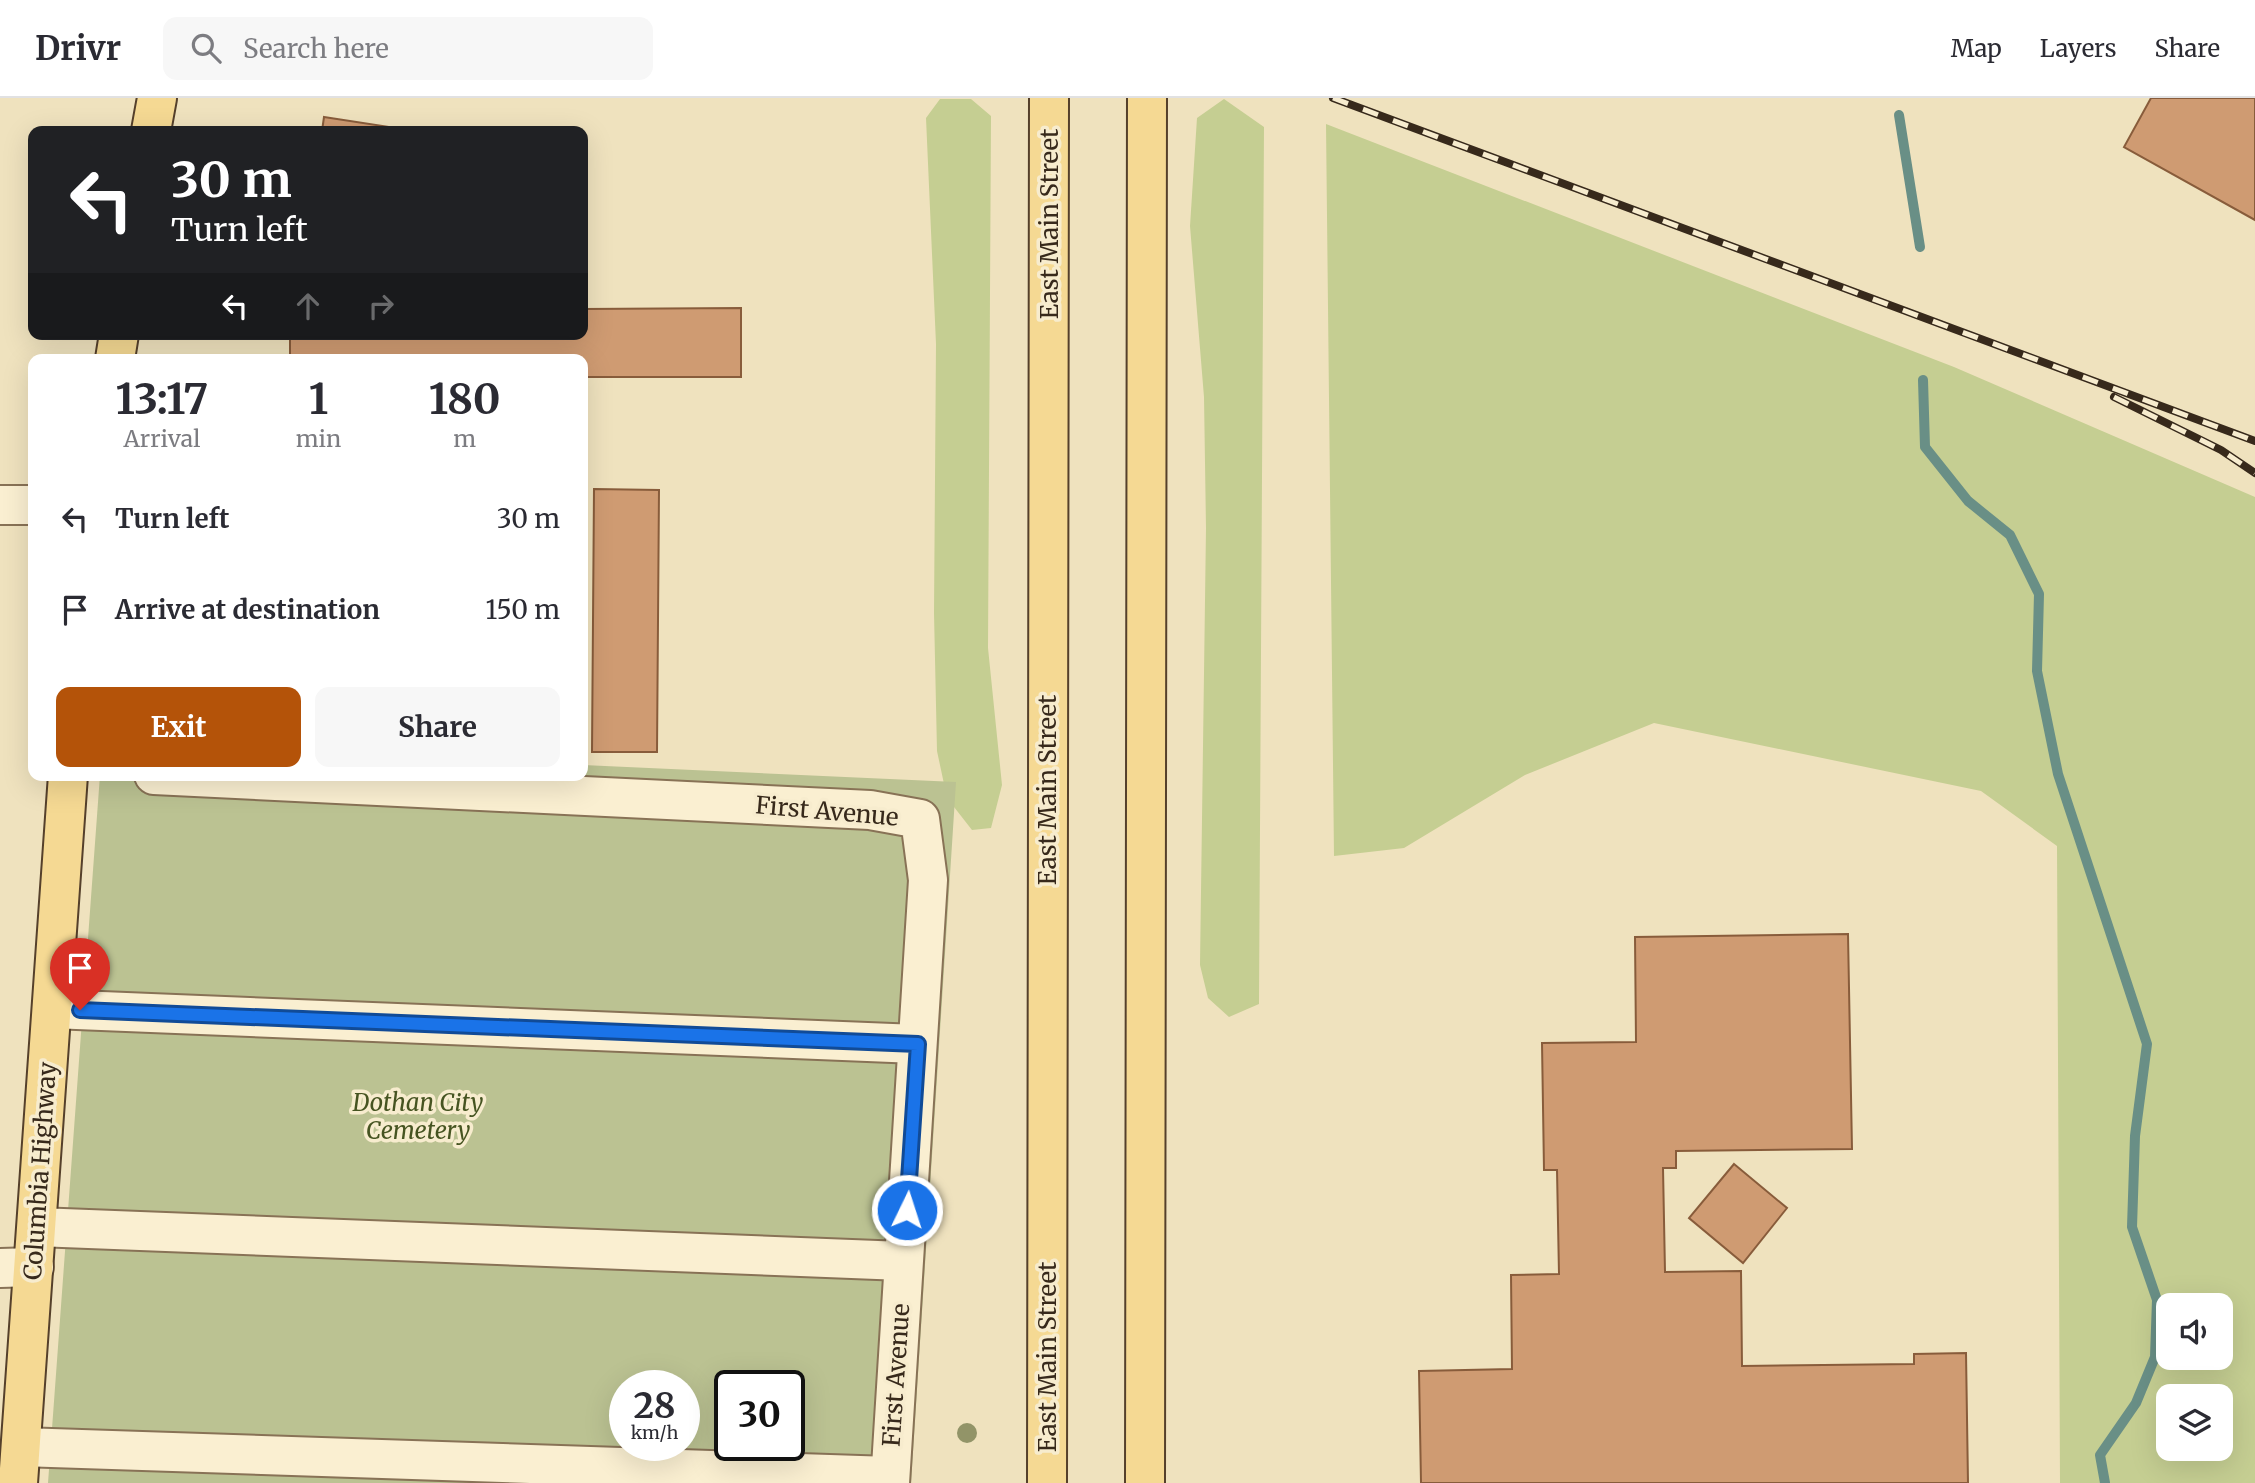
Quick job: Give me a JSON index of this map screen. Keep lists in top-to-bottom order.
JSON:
{
  "streets": {
    "main road": ["East Main Street", "Columbia Highway"],
    "street": ["First Avenue"]
  },
  "parks": ["Dothan City Cemetery"],
  "page": {
    "header": "Drivr",
    "search": "Search here",
    "nav": ["Map", "Layers", "Share"],
    "turn": ["30 m", "Turn left"],
    "eta": [
      "13:17",
      "Arrival",
      "1",
      "min",
      "180",
      "m"
    ],
    "list": [
      {
        "name": "Turn left",
        "value": "30 m"
      },
      {
        "name": "Arrive at destination",
        "value": "150 m"
      }
    ],
    "buttons": ["Exit", "Share"],
    "speed": "28 km/h",
    "limit": "30"
  }
}
